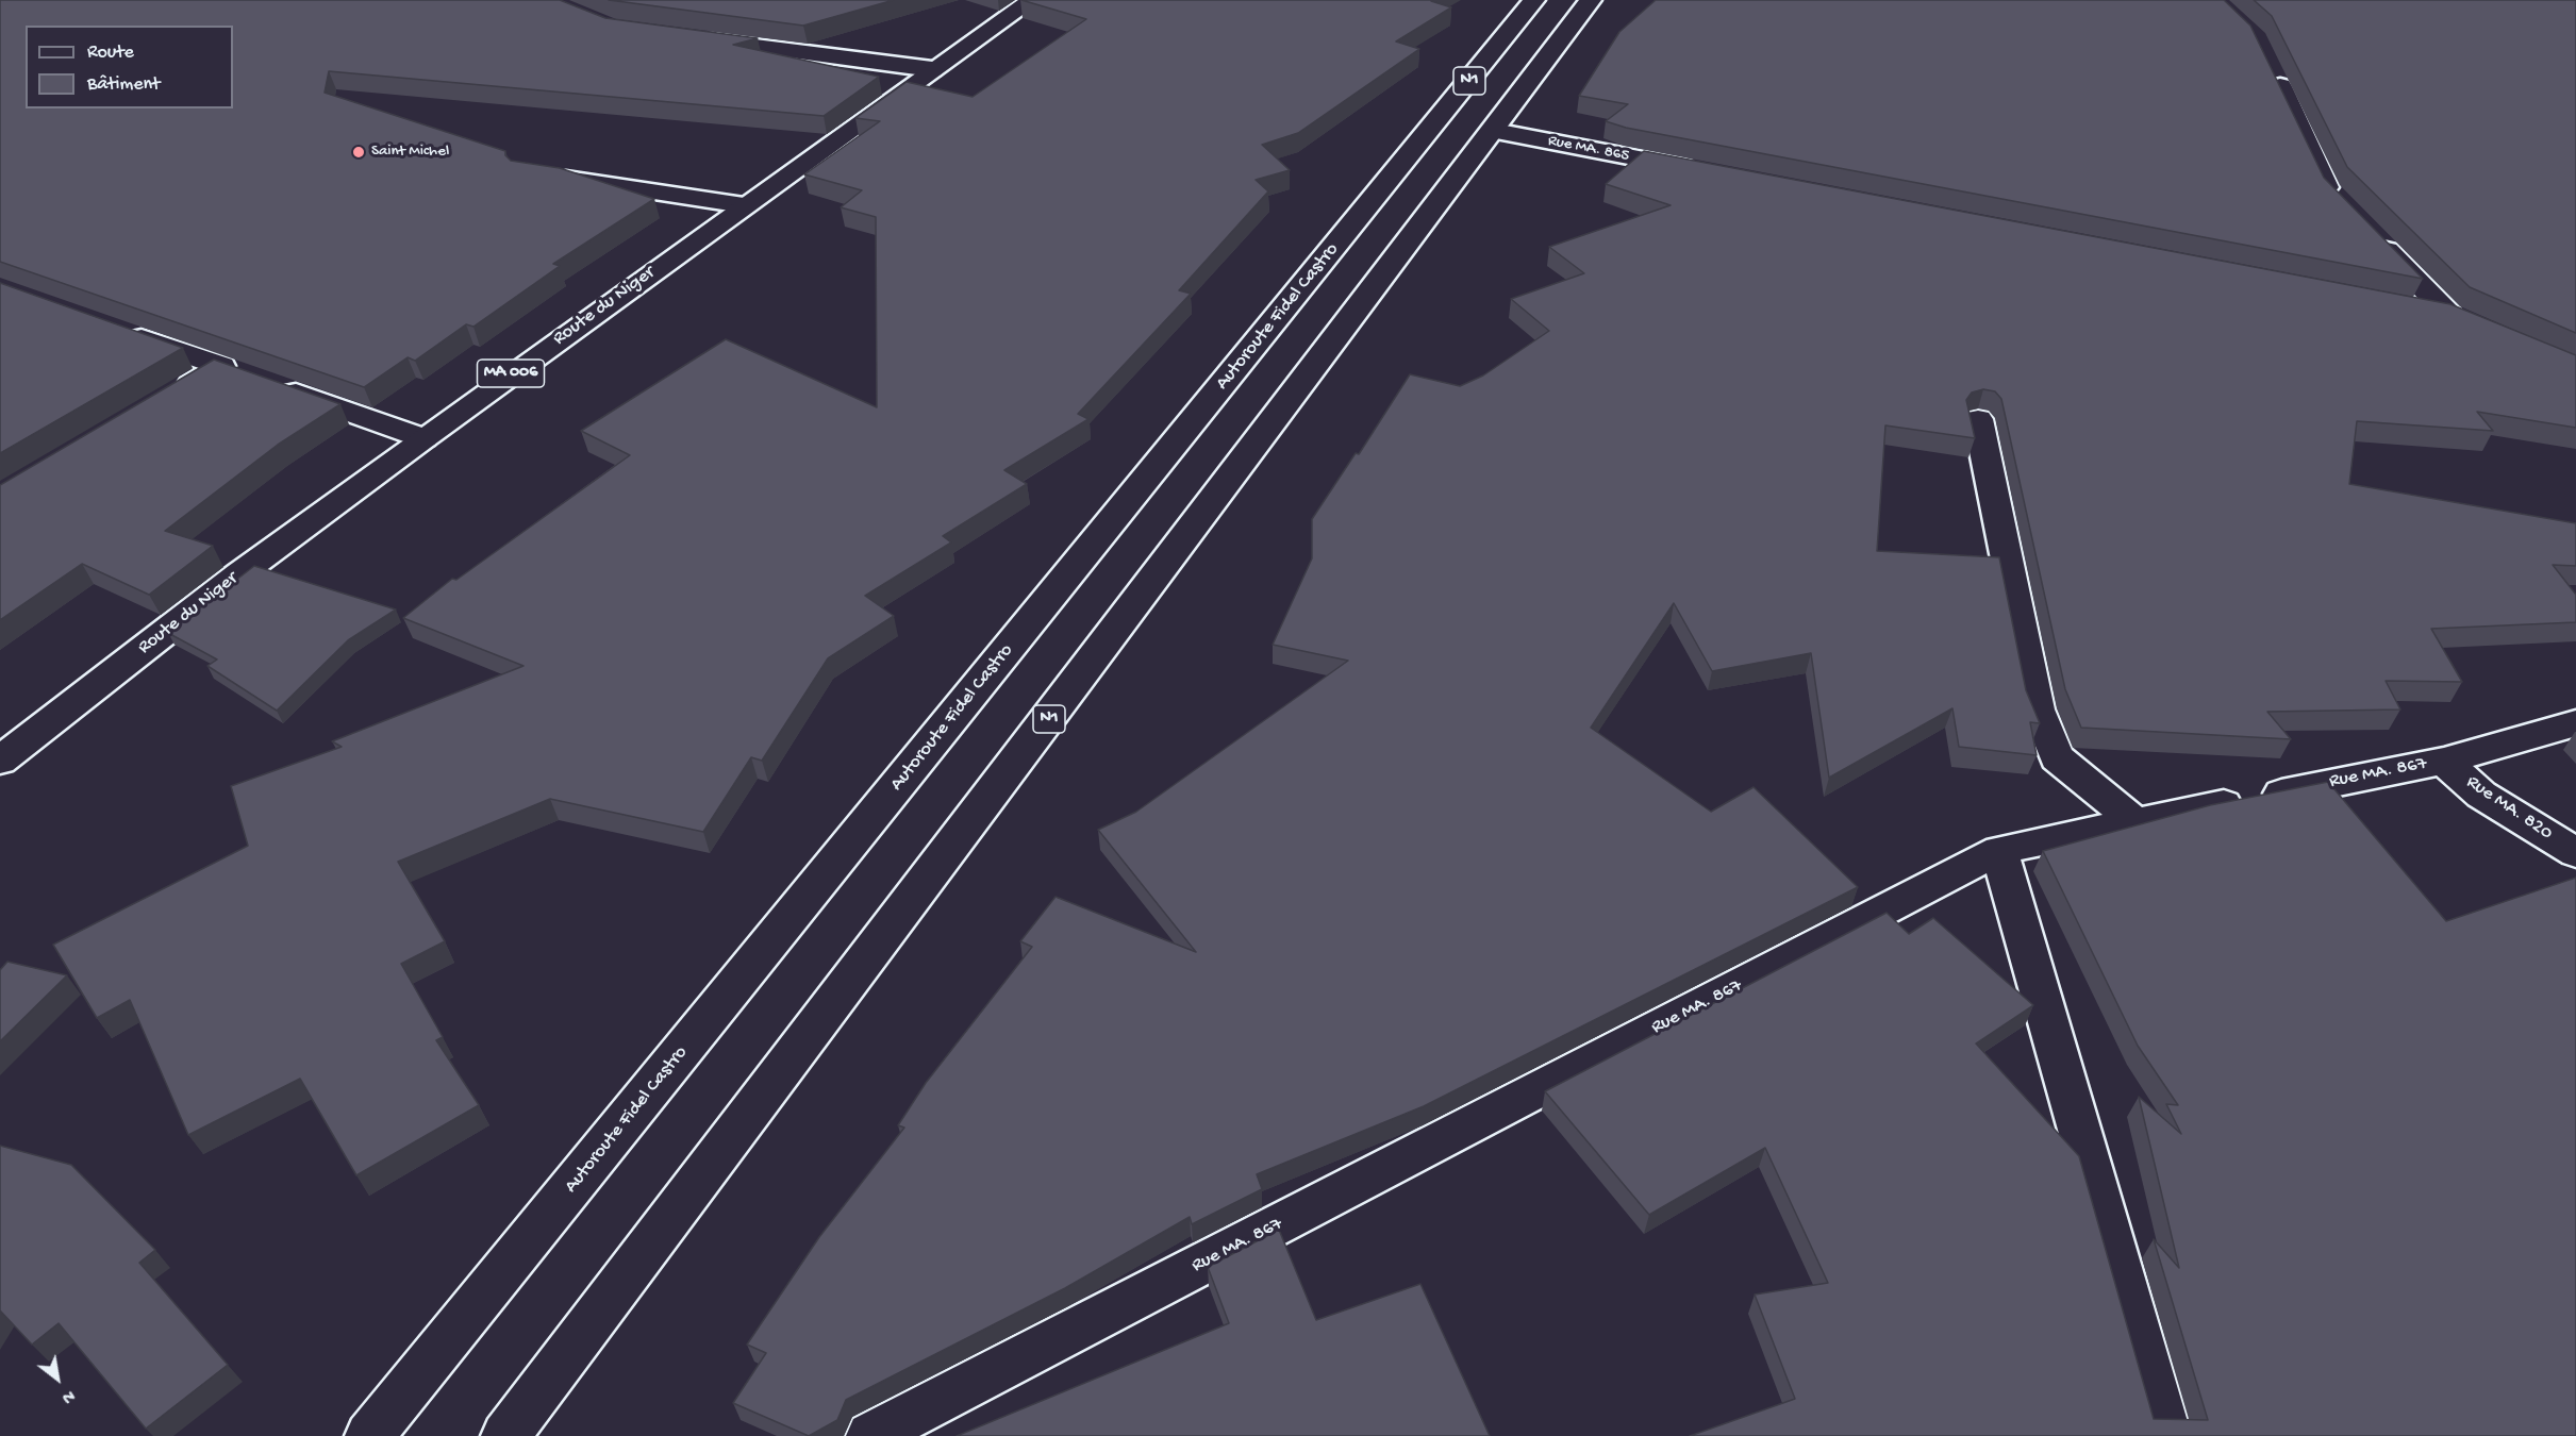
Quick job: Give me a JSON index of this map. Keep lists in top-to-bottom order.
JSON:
{
  "streets": {
    "main road": [
      "N1",
      "Rue MA. 865",
      "Route du Niger",
      "Autoroute Fidel Castro",
      "MA 006",
      "Rue MA. 867",
      "Rue MA. 820"
    ]
  },
  "crossings": [
    ["N1", "Rue MA. 865"],
    ["Rue MA. 867", "Rue MA. 820"]
  ],
  "places": ["Saint Michel"],
  "legend": ["Route", "Bâtiment"],
  "north": "bottom right"
}
